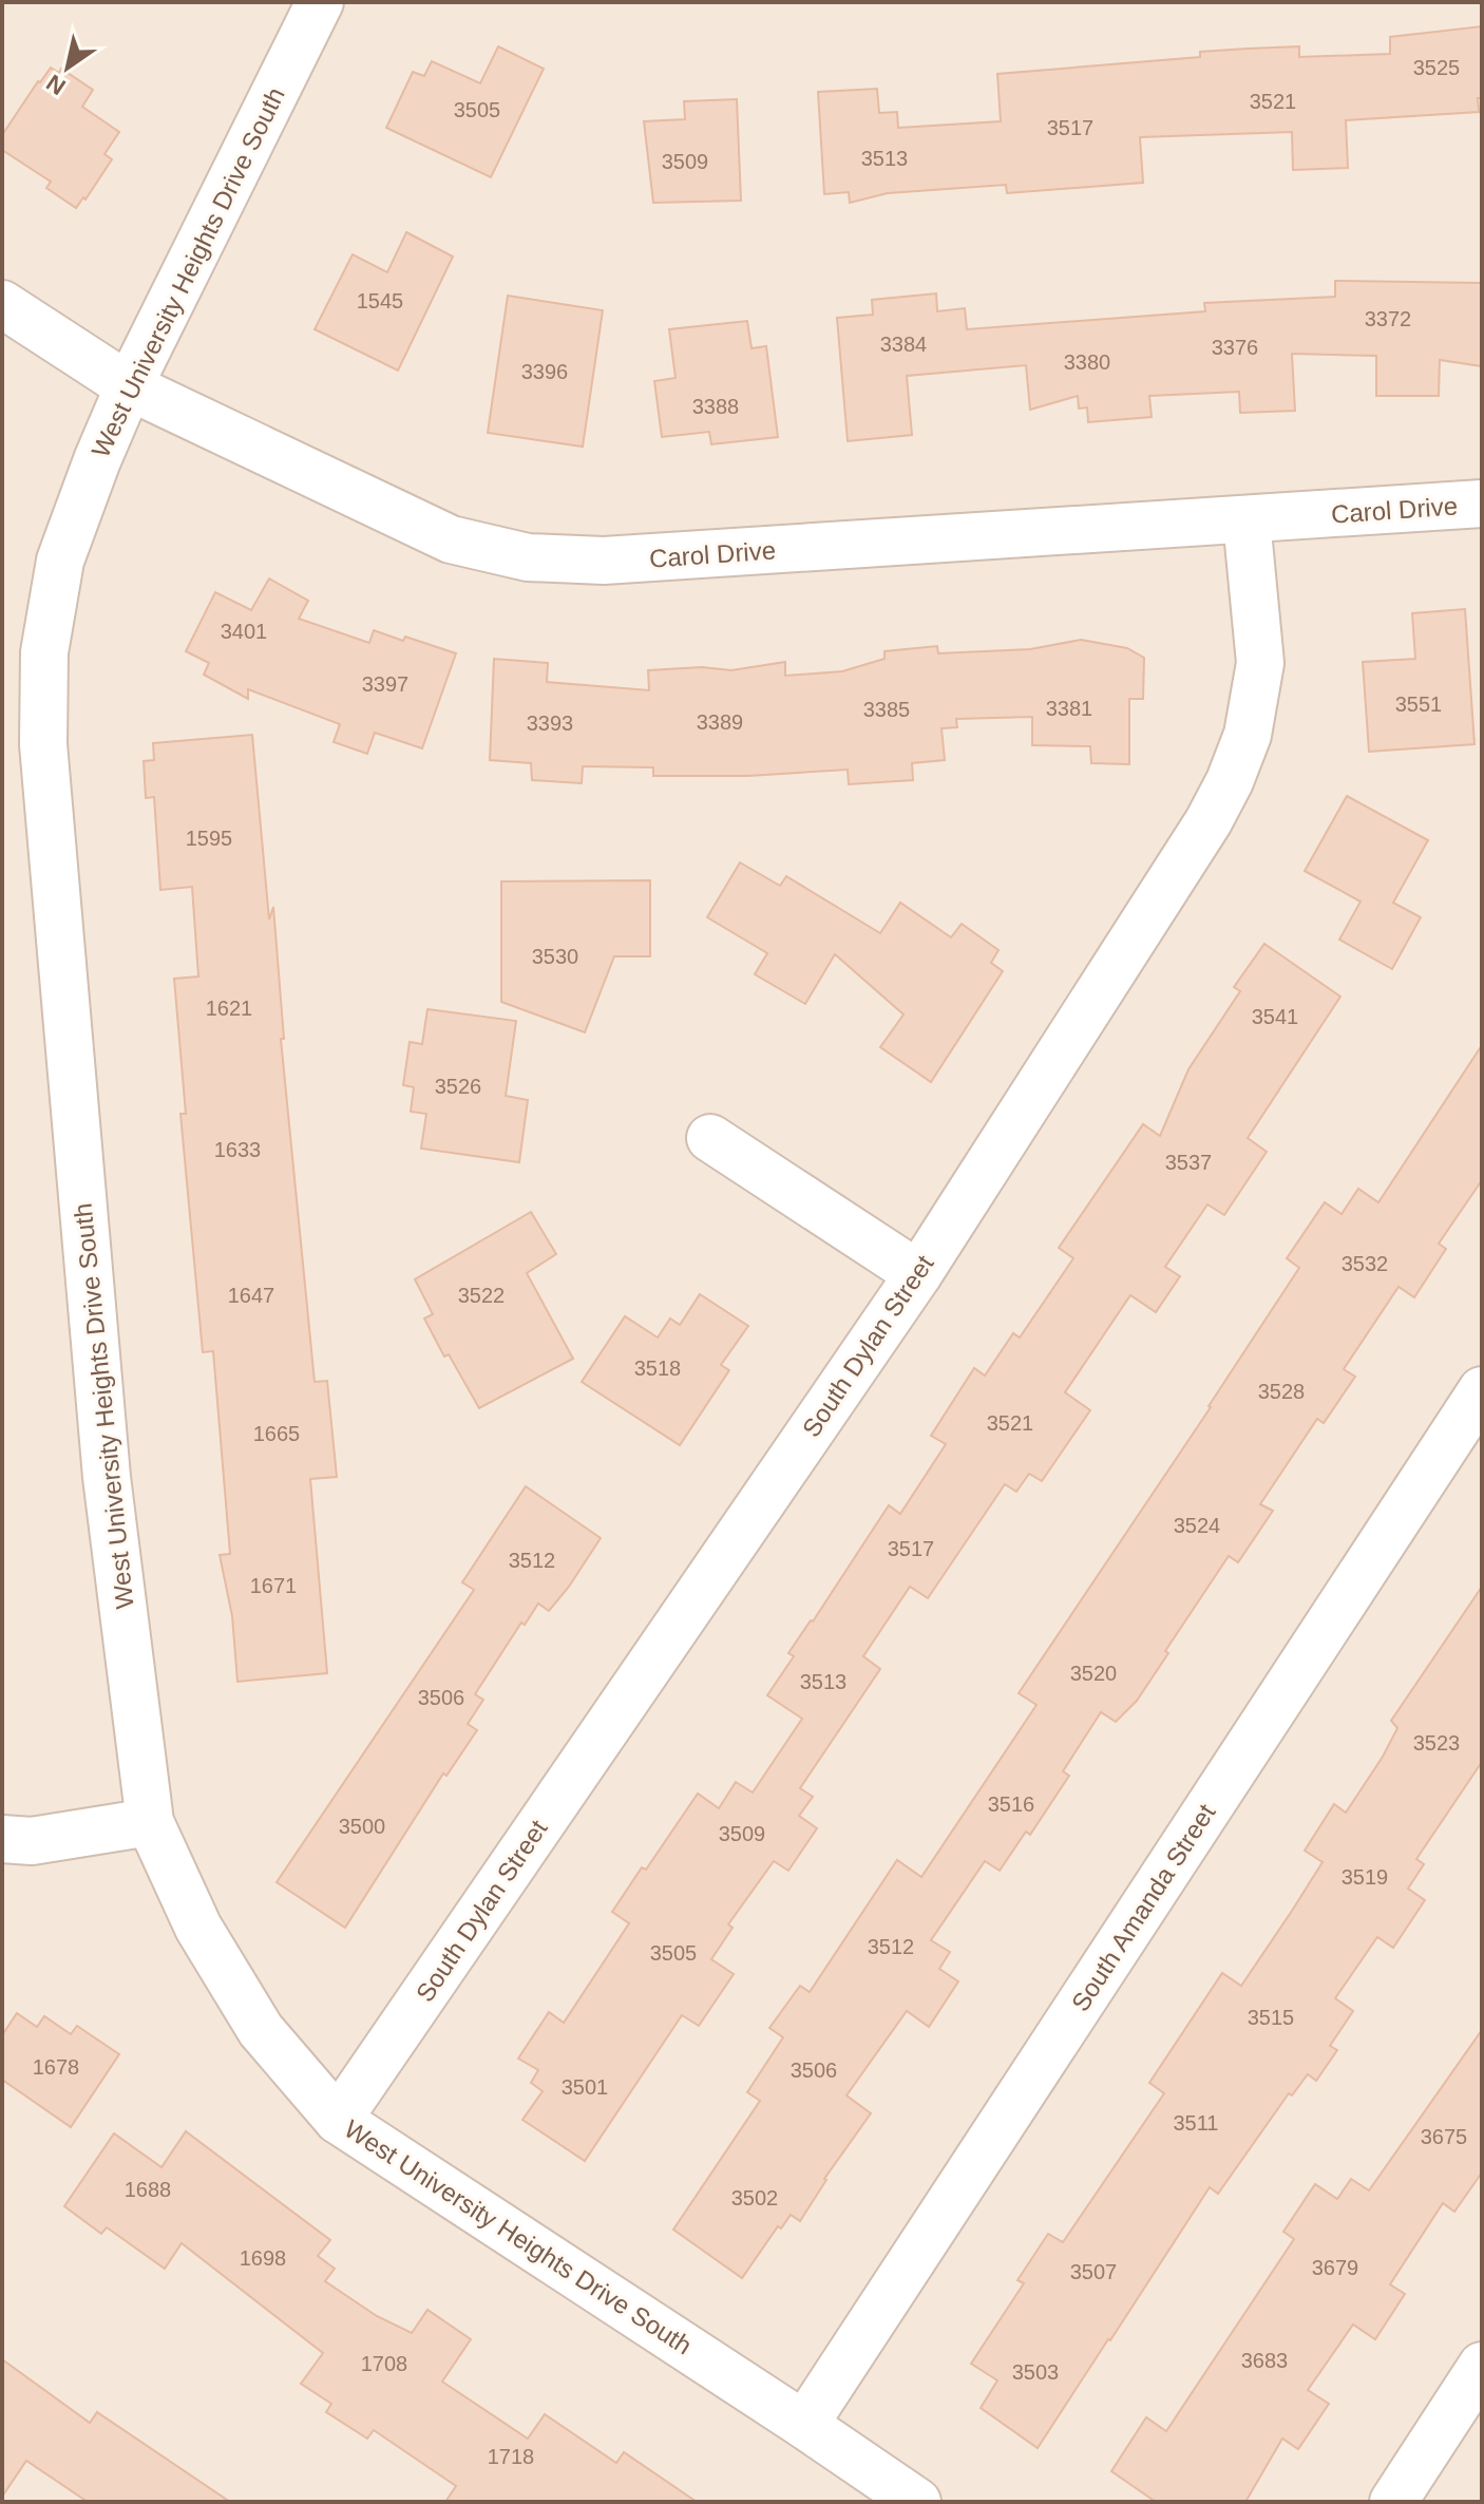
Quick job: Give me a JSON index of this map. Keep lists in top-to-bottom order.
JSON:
{
  "streets": {
    "street": [
      "West University Heights Drive South",
      "Carol Drive",
      "South Dylan Street",
      "South Amanda Street"
    ]
  },
  "crossings": [
    ["West University Heights Drive South", "Carol Drive"],
    ["West University Heights Drive South", "South Dylan Street"],
    ["West University Heights Drive South", "South Amanda Street"],
    ["Carol Drive", "South Dylan Street"]
  ],
  "house_numbers": [
    "3525",
    "3521",
    "3505",
    "3517",
    "3513",
    "3509",
    "1545",
    "3372",
    "3384",
    "3376",
    "3380",
    "3396",
    "3388",
    "3401",
    "3397",
    "3551",
    "3381",
    "3385",
    "3389",
    "3393",
    "1595",
    "3530",
    "1621",
    "3541",
    "3526",
    "1633",
    "3537",
    "3532",
    "1647",
    "3522",
    "3518",
    "3528",
    "3521",
    "1665",
    "3524",
    "3517",
    "3512",
    "1671",
    "3520",
    "3513",
    "3506",
    "3523",
    "3516",
    "3500",
    "3509",
    "3519",
    "3512",
    "3505",
    "3515",
    "1678",
    "3506",
    "3501",
    "3511",
    "3675",
    "1688",
    "3502",
    "1698",
    "3679",
    "3507",
    "3683",
    "1708",
    "3503",
    "1718"
  ],
  "north": "bottom left"
}
